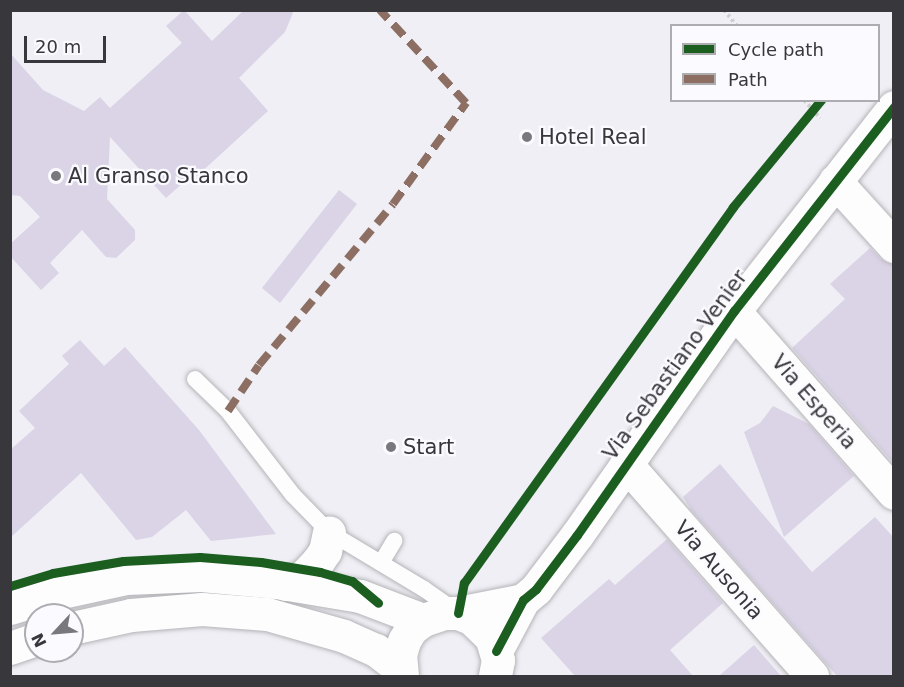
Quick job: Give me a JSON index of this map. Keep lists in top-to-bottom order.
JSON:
{
  "streets": {
    "street": ["Via Sebastiano Venier", "Via Esperia", "Via Ausonia"]
  },
  "crossings": [
    ["Via Sebastiano Venier", "Via Esperia"],
    ["Via Sebastiano Venier", "Via Ausonia"]
  ],
  "places": ["Hotel Real", "Al Granso Stanco", "Start"],
  "legend": ["Cycle path", "Path"],
  "scale_bar": "20 m",
  "north": "bottom left"
}
